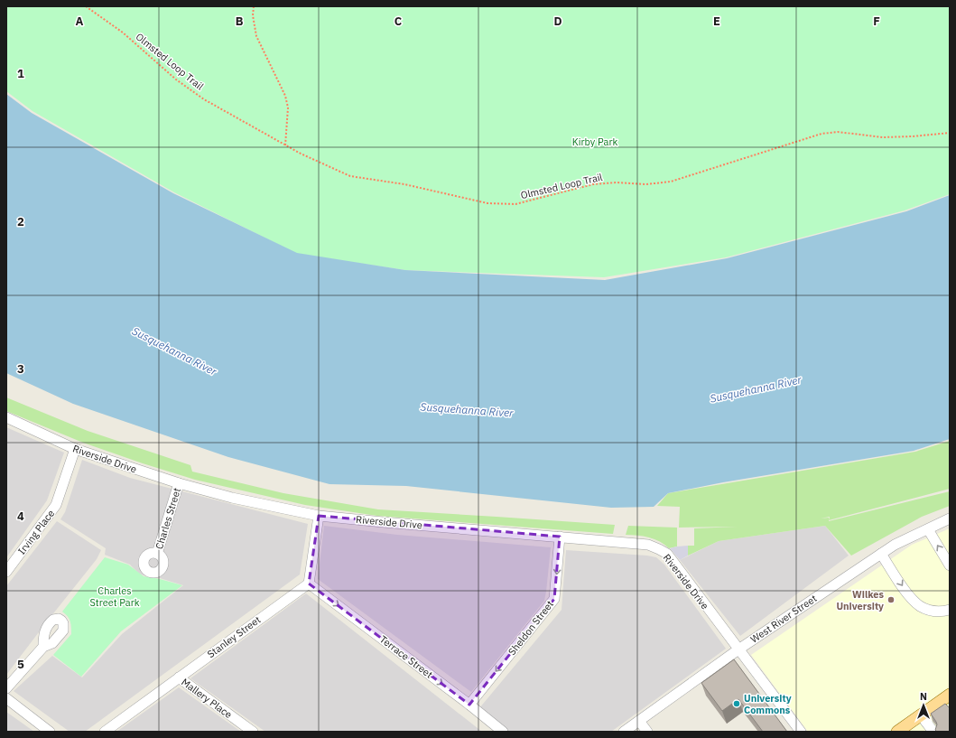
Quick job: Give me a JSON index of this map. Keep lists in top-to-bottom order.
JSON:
{
  "streets": {
    "street": [
      "Riverside Drive",
      "Charles Street",
      "Irving Place",
      "West River Street",
      "Sheldon Street",
      "Stanley Street",
      "Terrace Street",
      "Mallery Place"
    ],
    "path": ["Olmsted Loop Trail"]
  },
  "crossings": [
    ["Riverside Drive", "Charles Street"],
    ["Riverside Drive", "Irving Place"],
    ["Riverside Drive", "West River Street"],
    ["Riverside Drive", "Sheldon Street"],
    ["Sheldon Street", "Terrace Street"],
    ["Stanley Street", "Terrace Street"],
    ["Stanley Street", "Mallery Place"]
  ],
  "one_way": ["Sheldon Street", "Terrace Street"],
  "water": ["Susquehanna River"],
  "parks": ["Kirby Park", "Charles Street Park"],
  "places": ["Wilkes University", "University Commons"],
  "north": "top",
  "grid": {
    "columns": [
      "A",
      "B",
      "C",
      "D",
      "E",
      "F"
    ],
    "rows": [
      "1",
      "2",
      "3",
      "4",
      "5"
    ]
  }
}
